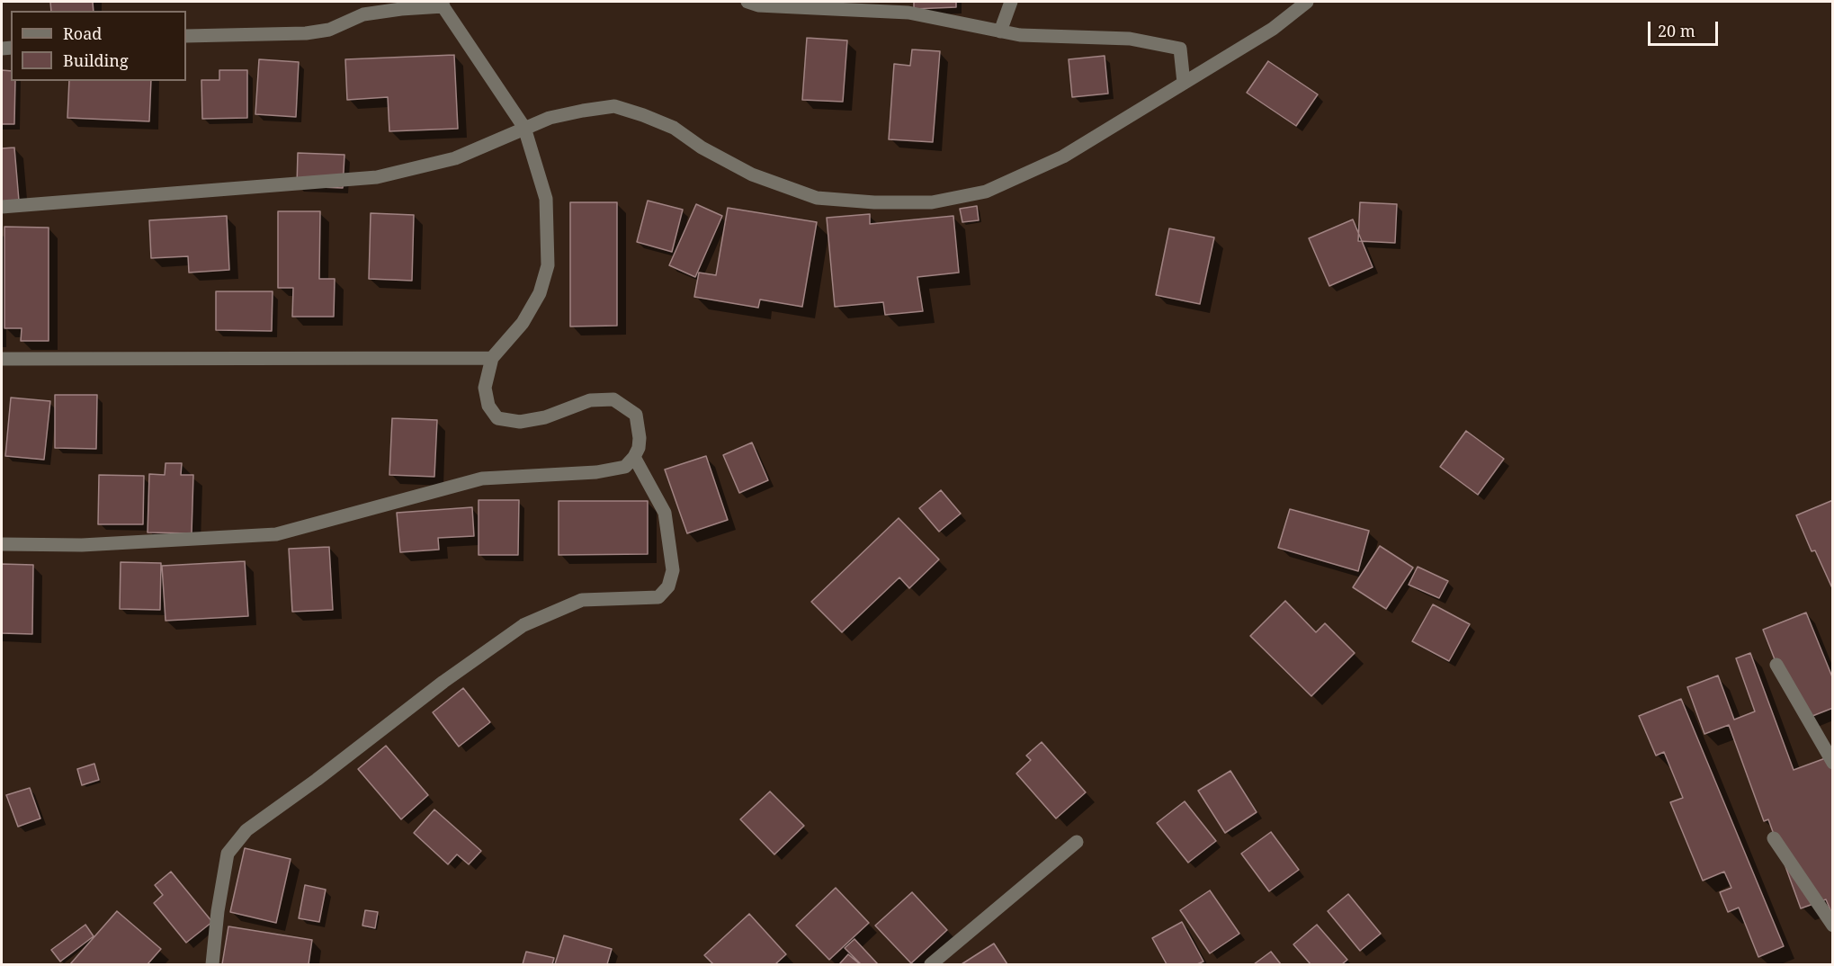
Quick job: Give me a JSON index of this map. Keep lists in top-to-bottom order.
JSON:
{
  "legend": ["Road", "Building"],
  "scale_bar": "20 m"
}
